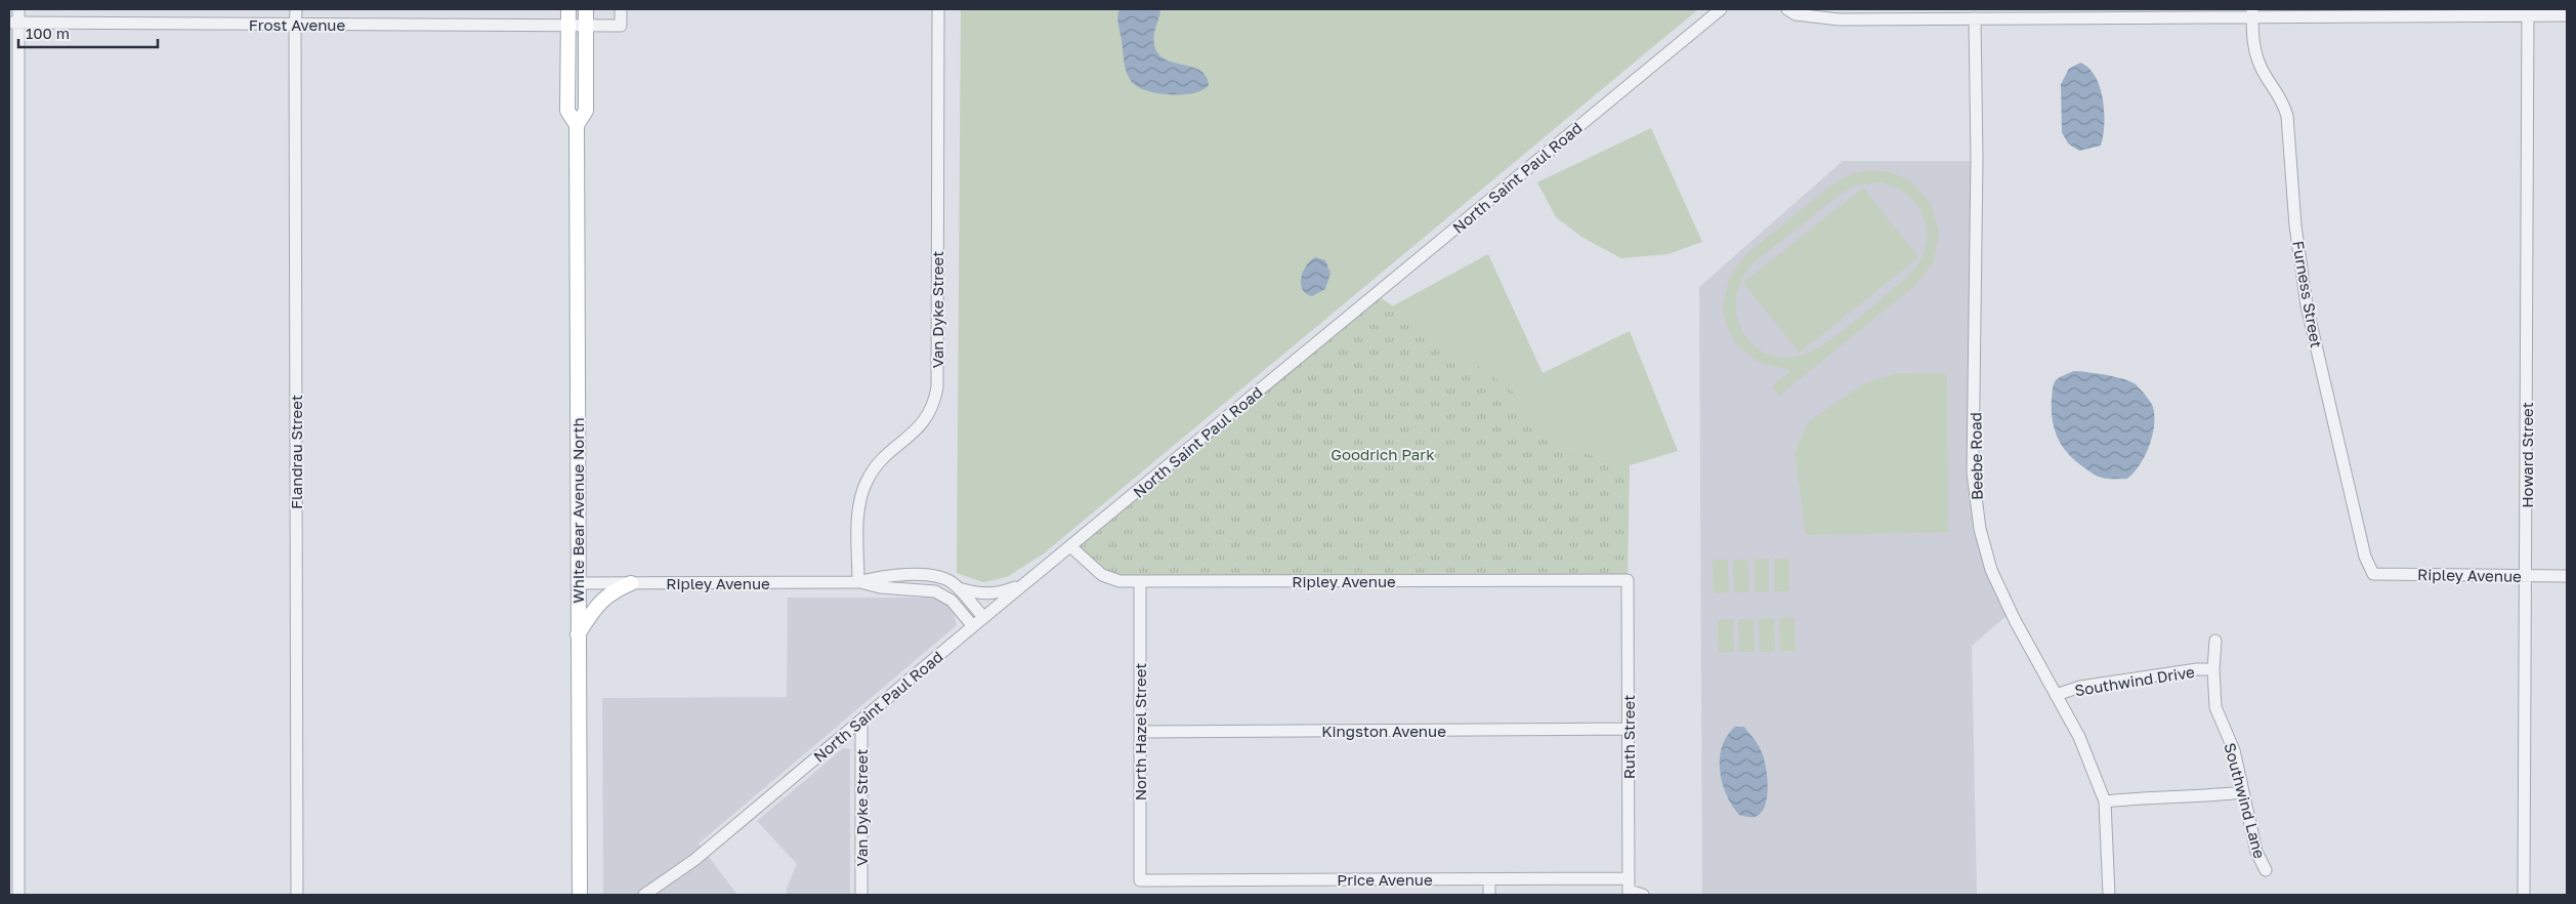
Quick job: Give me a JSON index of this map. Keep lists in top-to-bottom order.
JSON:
{
  "streets": {
    "main road": ["White Bear Avenue North"],
    "street": [
      "Frost Avenue",
      "North Saint Paul Road",
      "Furness Street",
      "Van Dyke Street",
      "Flandrau Street",
      "Howard Street",
      "Beebe Road",
      "Ripley Avenue",
      "Southwind Drive",
      "Kingston Avenue",
      "North Hazel Street",
      "Ruth Street",
      "Southwind Lane",
      "Price Avenue"
    ]
  },
  "crossings": [
    ["Frost Avenue", "Flandrau Street"],
    ["Frost Avenue", "White Bear Avenue North"],
    ["North Saint Paul Road", "Van Dyke Street"],
    ["North Saint Paul Road", "Ripley Avenue"],
    ["Furness Street", "Ripley Avenue"],
    ["Van Dyke Street", "Ripley Avenue"],
    ["Howard Street", "Ripley Avenue"],
    ["Beebe Road", "Southwind Drive"],
    ["White Bear Avenue North", "Ripley Avenue"],
    ["Ripley Avenue", "North Hazel Street"],
    ["Ripley Avenue", "Ruth Street"],
    ["Southwind Drive", "Southwind Lane"],
    ["Kingston Avenue", "North Hazel Street"],
    ["Kingston Avenue", "Ruth Street"],
    ["North Hazel Street", "Price Avenue"],
    ["Ruth Street", "Price Avenue"]
  ],
  "parks": ["Goodrich Park"],
  "scale_bar": "100 m"
}
